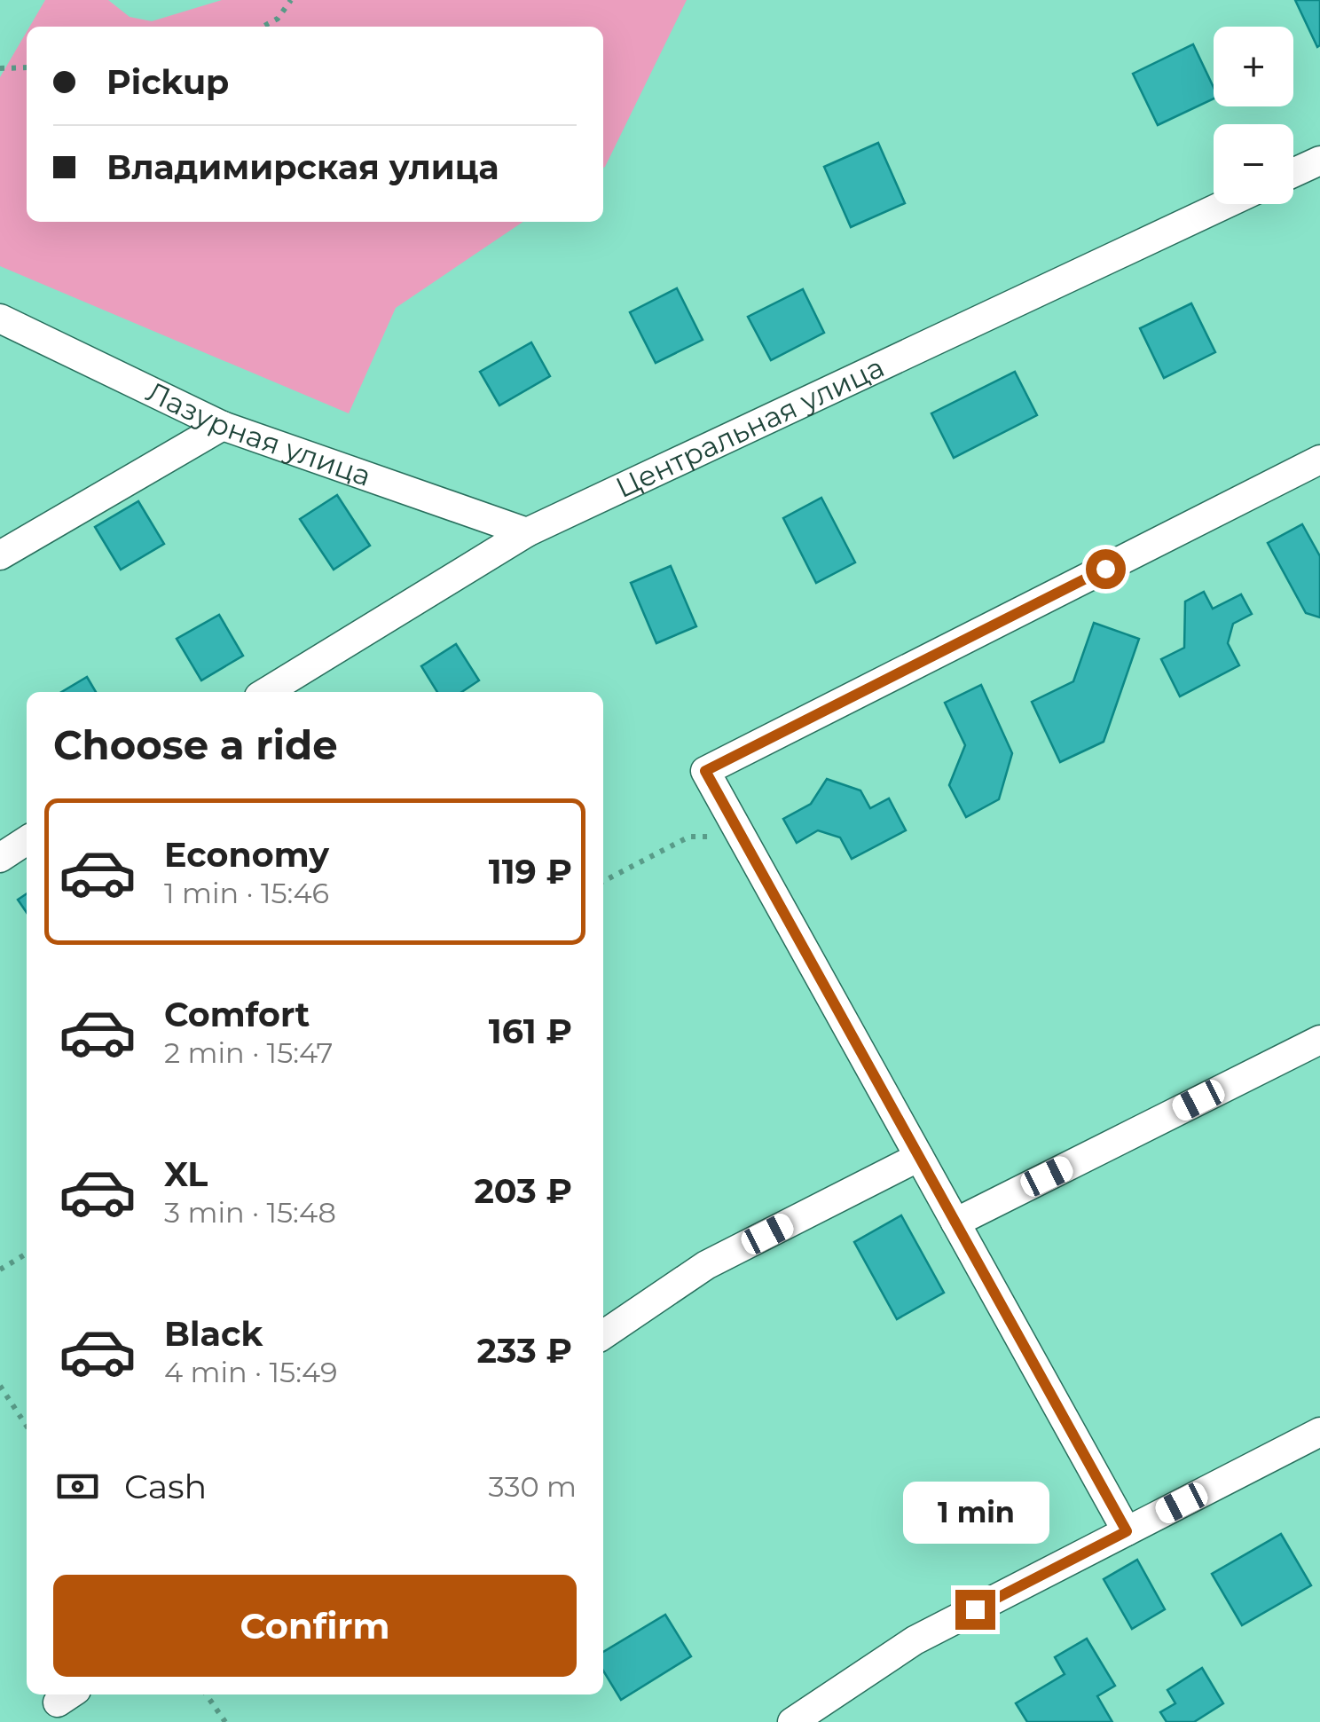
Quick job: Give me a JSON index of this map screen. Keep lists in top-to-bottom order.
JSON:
{
  "streets": {
    "street": ["Центральная улица", "Лазурная улица"]
  },
  "crossings": [
    ["Центральная улица", "Лазурная улица"]
  ],
  "page": {
    "map_buttons": ["+", "−"],
    "banner": ["Pickup", "Владимирская улица"],
    "heading": "Choose a ride",
    "list": [
      {
        "name": "Economy",
        "note": "1 min · 15:46",
        "value": "119 ₽"
      },
      {
        "name": "Comfort",
        "note": "2 min · 15:47",
        "value": "161 ₽"
      },
      {
        "name": "XL",
        "note": "3 min · 15:48",
        "value": "203 ₽"
      },
      {
        "name": "Black",
        "note": "4 min · 15:49",
        "value": "233 ₽"
      }
    ],
    "pay": ["Cash", "330 m"],
    "bubble": "1 min",
    "buttons": "Confirm"
  }
}
